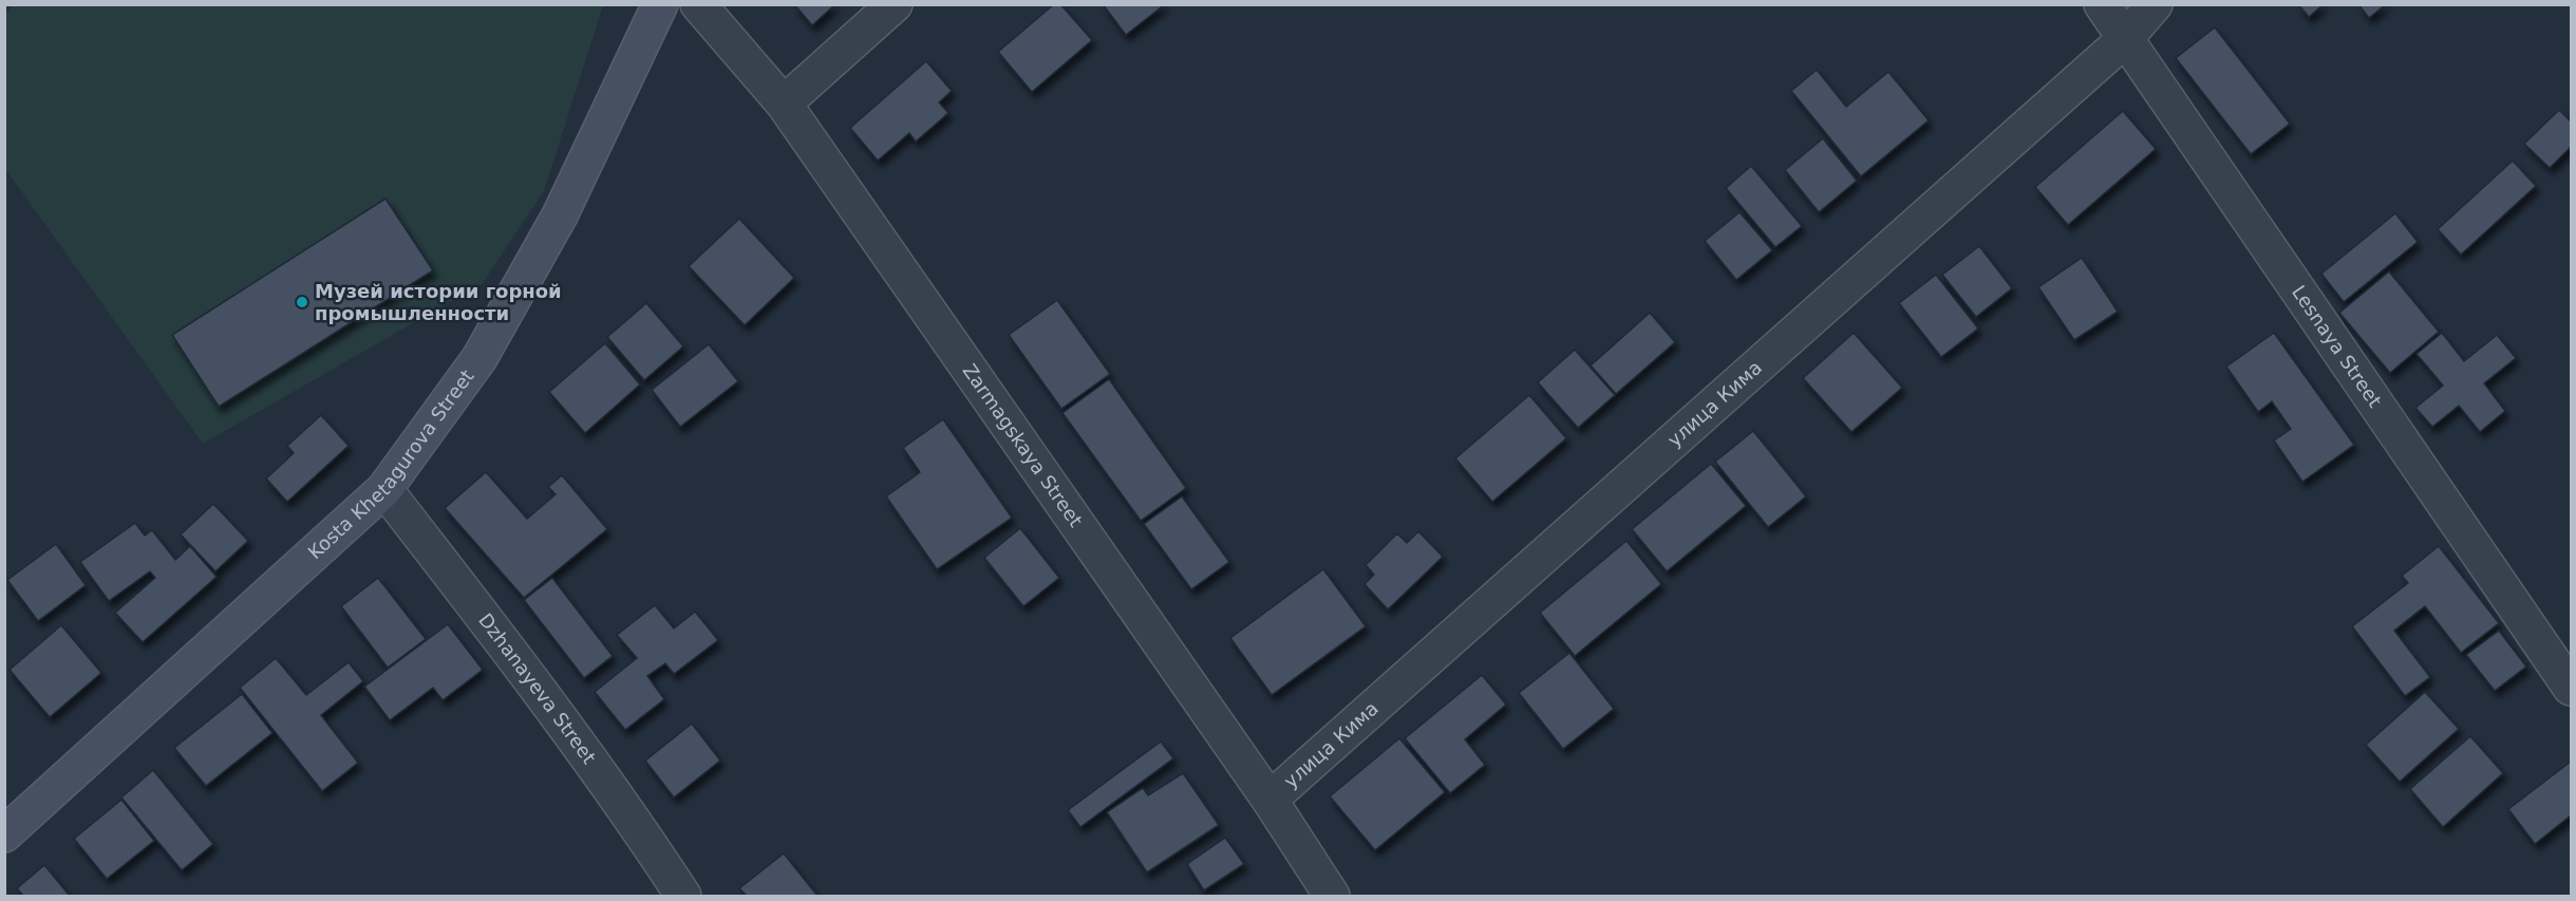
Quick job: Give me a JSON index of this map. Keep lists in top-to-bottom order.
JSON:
{
  "streets": {
    "main road": ["Kosta Khetagurova Street"],
    "street": [
      "Lesnaya Street",
      "улица Кима",
      "Zarmagskaya Street",
      "Dzhanayeva Street"
    ]
  },
  "crossings": [
    ["Lesnaya Street", "улица Кима"],
    ["улица Кима", "Zarmagskaya Street"],
    ["Kosta Khetagurova Street", "Dzhanayeva Street"]
  ],
  "places": ["Музей истории горной промышленности"]
}
